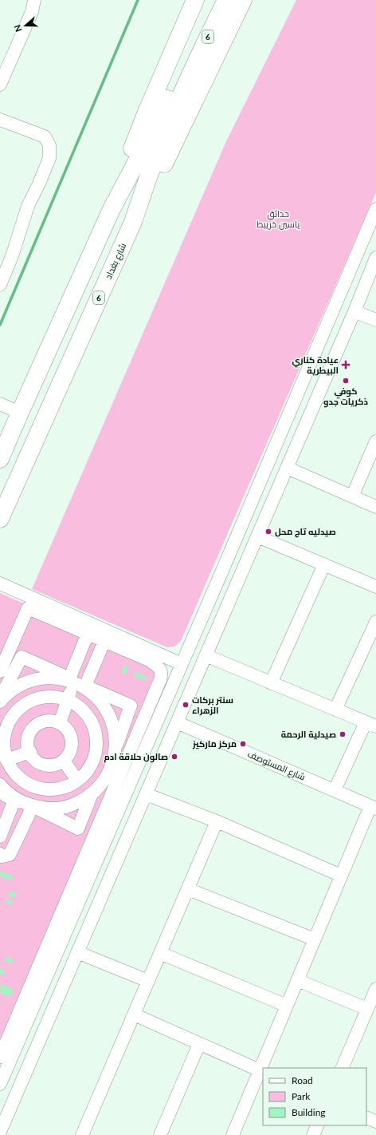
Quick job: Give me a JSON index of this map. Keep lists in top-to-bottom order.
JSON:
{
  "streets": {
    "highway": ["6", "شارع بغداد"],
    "street": ["شارع المستوصف"]
  },
  "parks": ["حدائق ياسين خريبط"],
  "places": {
    "health": ["عيادة كناري البيطرية"],
    "other": [
      "كوفي ذكريات جدو",
      "صيدليه تاج محل",
      "سنتر بركات الزهراء",
      "صيدلية الرحمة",
      "مركز ماركيز",
      "صالون حلاقة ادم"
    ]
  },
  "legend": ["Road", "Park", "Building"],
  "north": "left"
}
